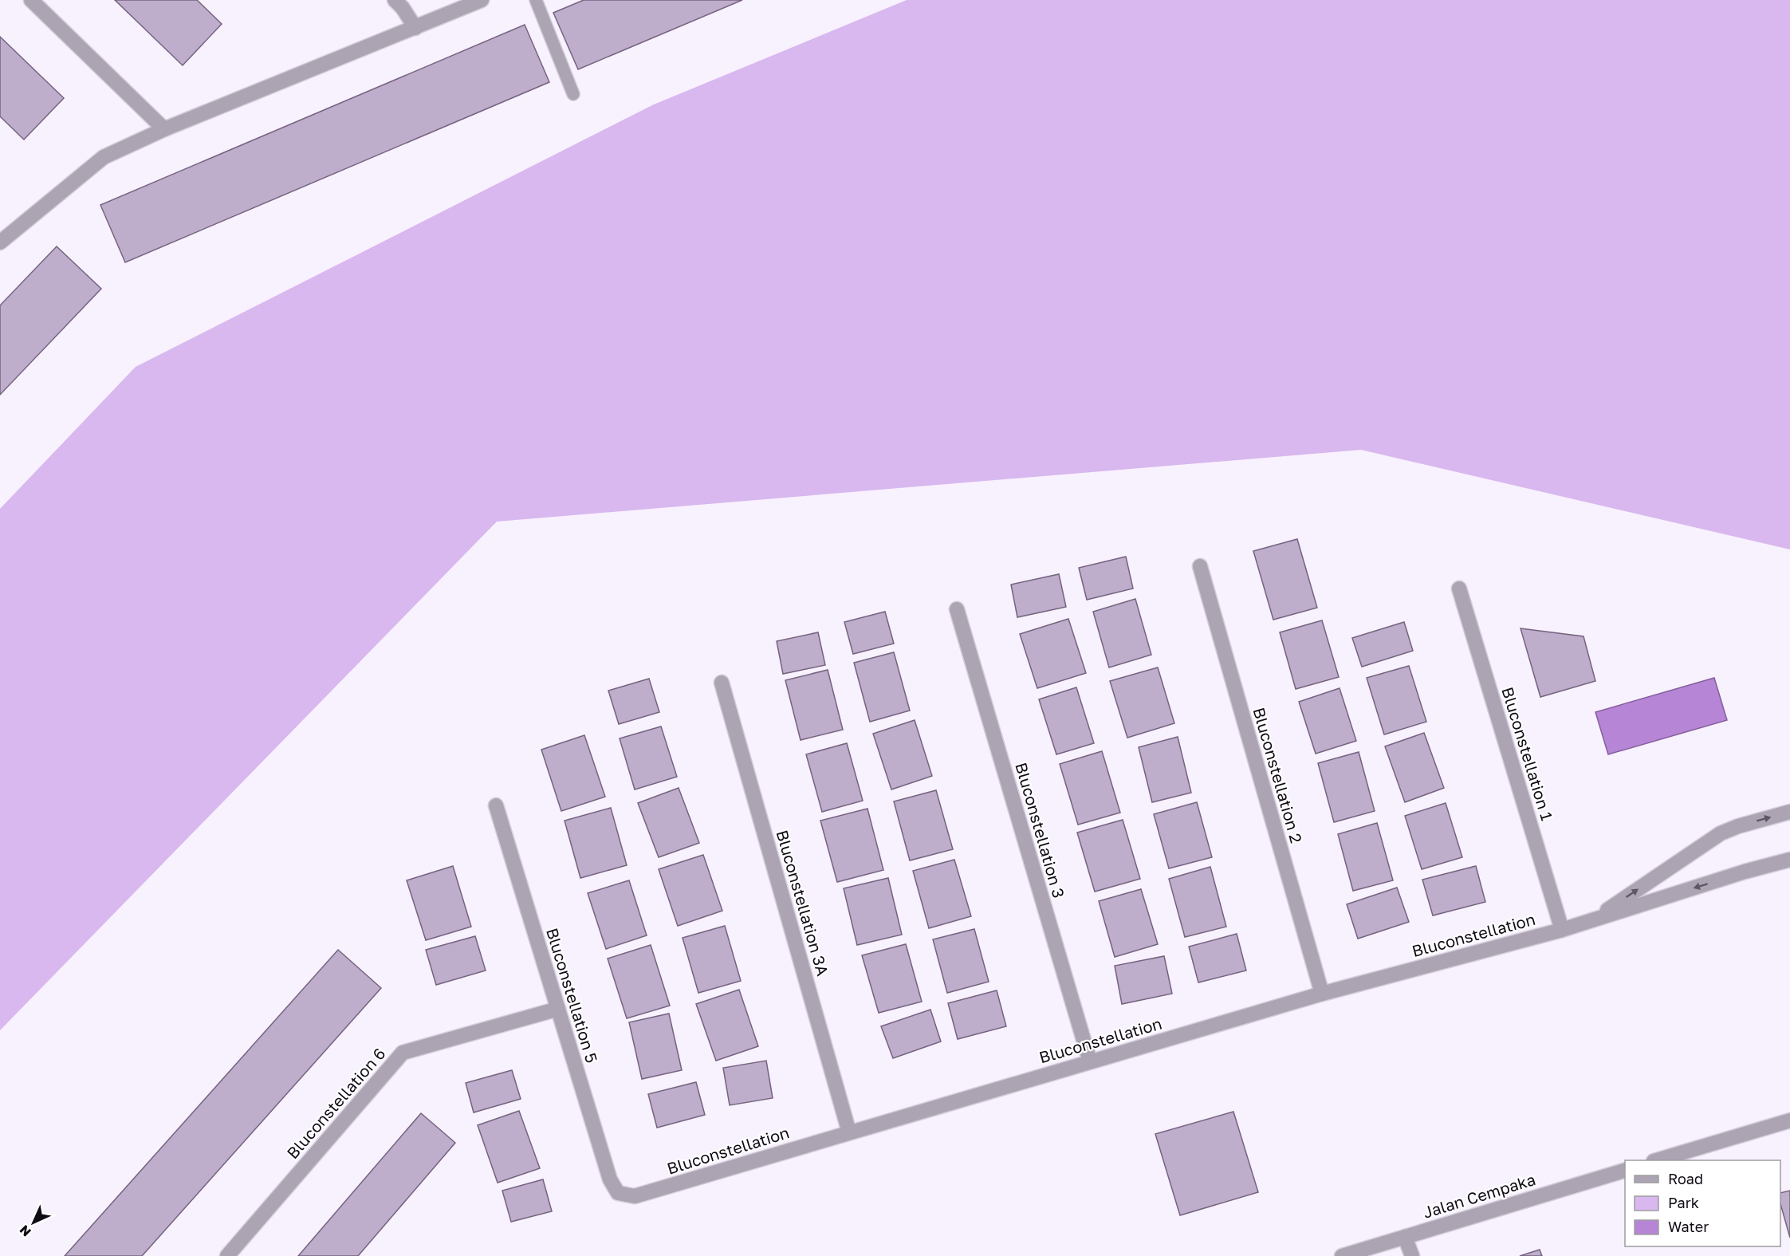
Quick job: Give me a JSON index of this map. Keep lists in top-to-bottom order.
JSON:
{
  "streets": {
    "street": [
      "Bluconstellation 1",
      "Bluconstellation 2",
      "Bluconstellation 3",
      "Bluconstellation 3A",
      "Bluconstellation",
      "Bluconstellation 5",
      "Bluconstellation 6",
      "Jalan Cempaka"
    ]
  },
  "crossings": [
    ["Bluconstellation 1", "Bluconstellation"],
    ["Bluconstellation 2", "Bluconstellation"],
    ["Bluconstellation 3", "Bluconstellation"],
    ["Bluconstellation 3A", "Bluconstellation"],
    ["Bluconstellation", "Bluconstellation 5"],
    ["Bluconstellation 5", "Bluconstellation 6"]
  ],
  "legend": ["Road", "Park", "Water"],
  "north": "bottom left"
}
